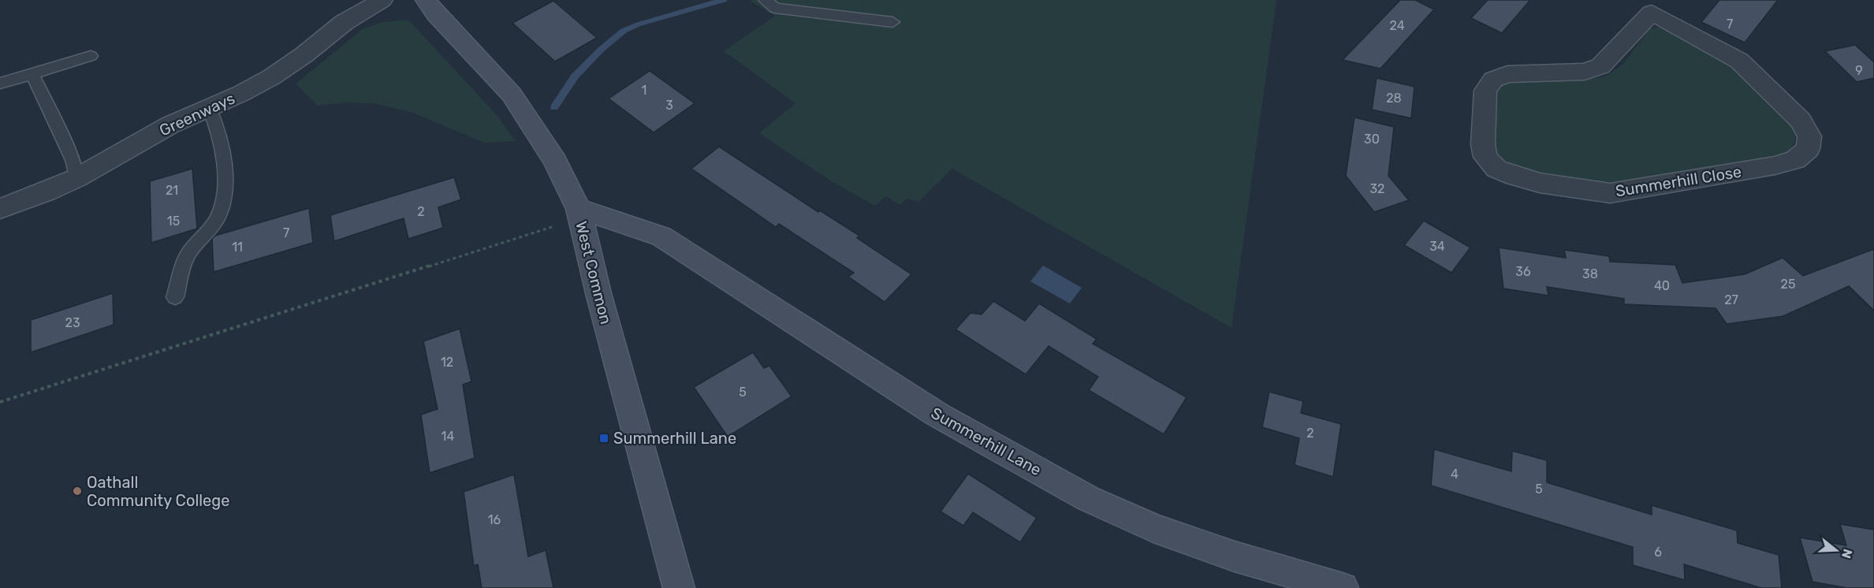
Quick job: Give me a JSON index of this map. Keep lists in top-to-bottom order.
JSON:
{
  "streets": {
    "main road": ["West Common", "Summerhill Lane"],
    "street": ["Greenways", "Summerhill Close"]
  },
  "crossings": [
    ["West Common", "Summerhill Lane"]
  ],
  "places": {
    "transit": ["Summerhill Lane"],
    "other": ["Oathall Community College"]
  },
  "house_numbers": [
    "7",
    "24",
    "9",
    "1",
    "28",
    "3",
    "30",
    "32",
    "21",
    "2",
    "15",
    "7",
    "34",
    "11",
    "36",
    "38",
    "25",
    "40",
    "27",
    "23",
    "12",
    "5",
    "2",
    "14",
    "4",
    "5",
    "16",
    "6"
  ],
  "north": "right"
}
